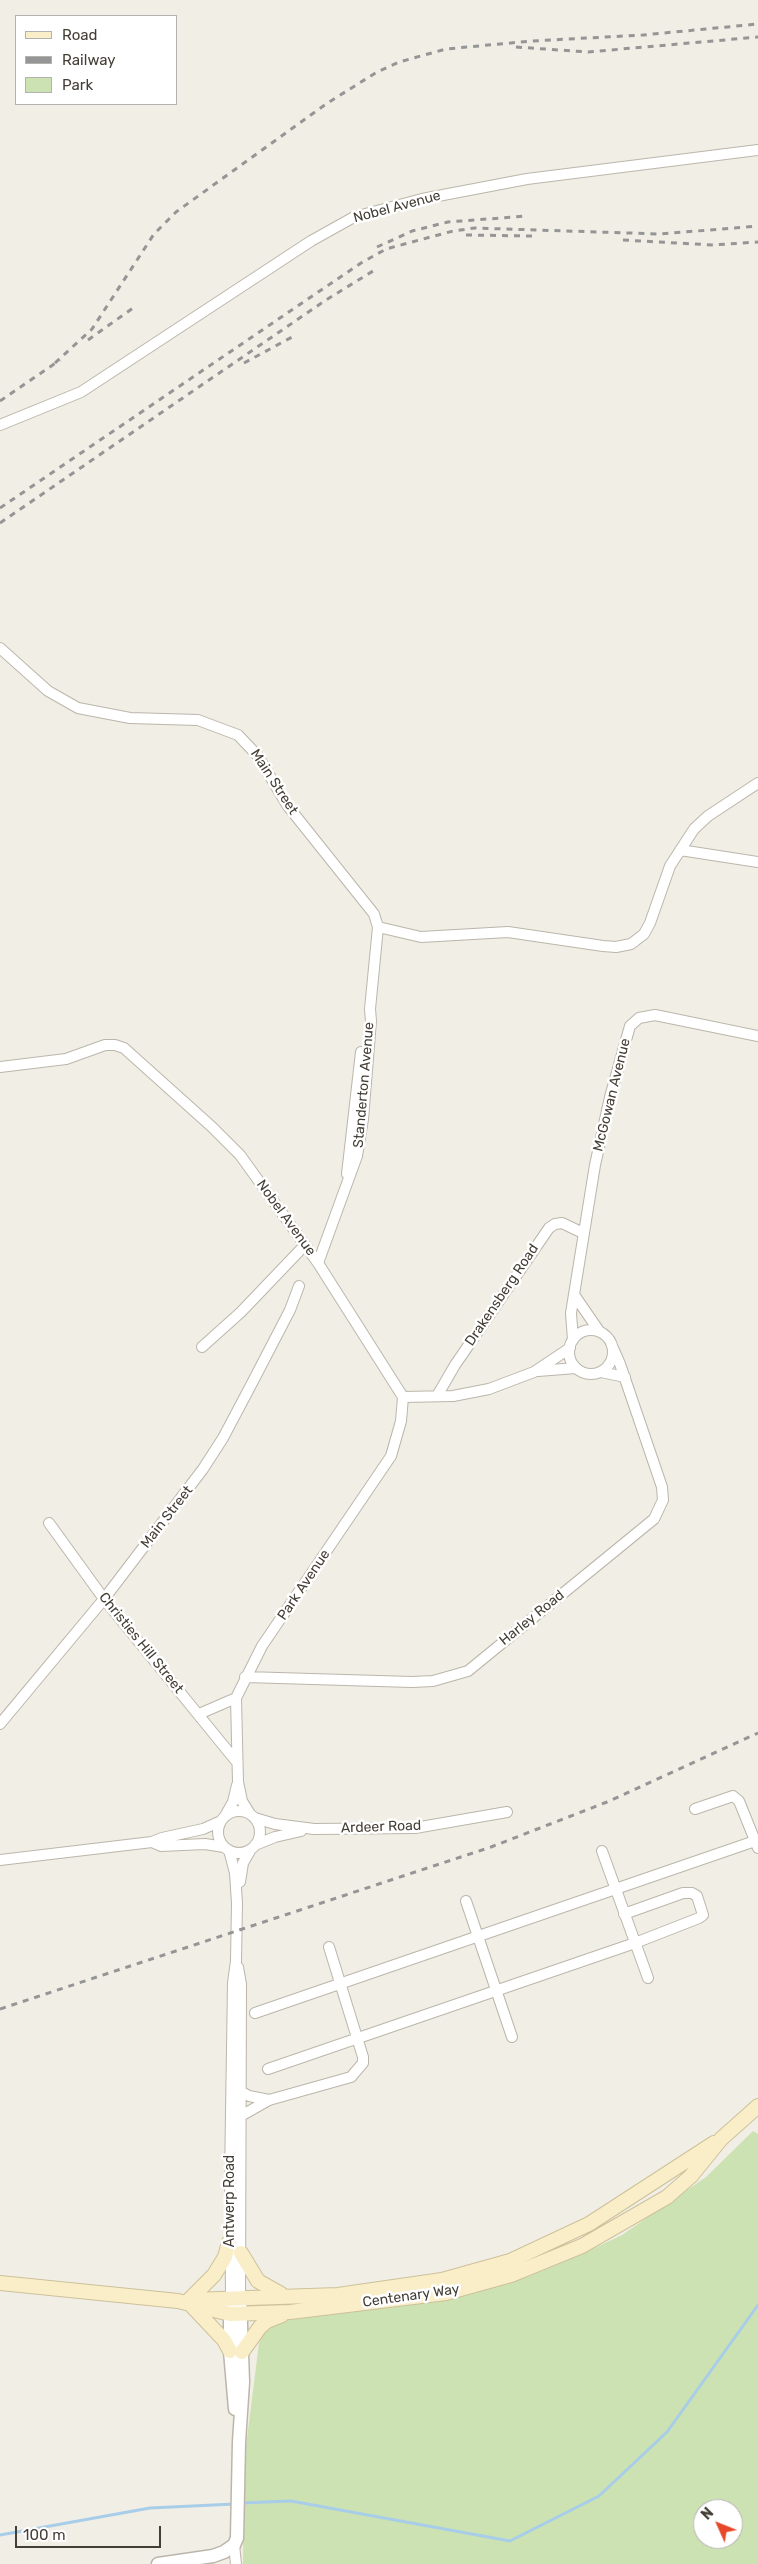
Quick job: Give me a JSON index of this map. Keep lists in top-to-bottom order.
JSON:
{
  "streets": {
    "main road": ["Centenary Way"],
    "street": [
      "Nobel Avenue",
      "Main Street",
      "Standerton Avenue",
      "McGowan Avenue",
      "Drakensberg Road",
      "Park Avenue",
      "Harley Road",
      "Christies Hill Street",
      "Ardeer Road",
      "Antwerp Road"
    ]
  },
  "crossings": [
    ["Nobel Avenue", "Standerton Avenue"],
    ["Nobel Avenue", "Park Avenue"],
    ["Main Street", "Standerton Avenue"],
    ["Main Street", "Christies Hill Street"],
    ["McGowan Avenue", "Drakensberg Road"],
    ["McGowan Avenue", "Harley Road"],
    ["Park Avenue", "Harley Road"],
    ["Park Avenue", "Christies Hill Street"],
    ["Park Avenue", "Ardeer Road"],
    ["Park Avenue", "Antwerp Road"],
    ["Ardeer Road", "Antwerp Road"],
    ["Antwerp Road", "Centenary Way"]
  ],
  "legend": ["Road", "Railway", "Park"],
  "scale_bar": "100 m",
  "north": "top left"
}
